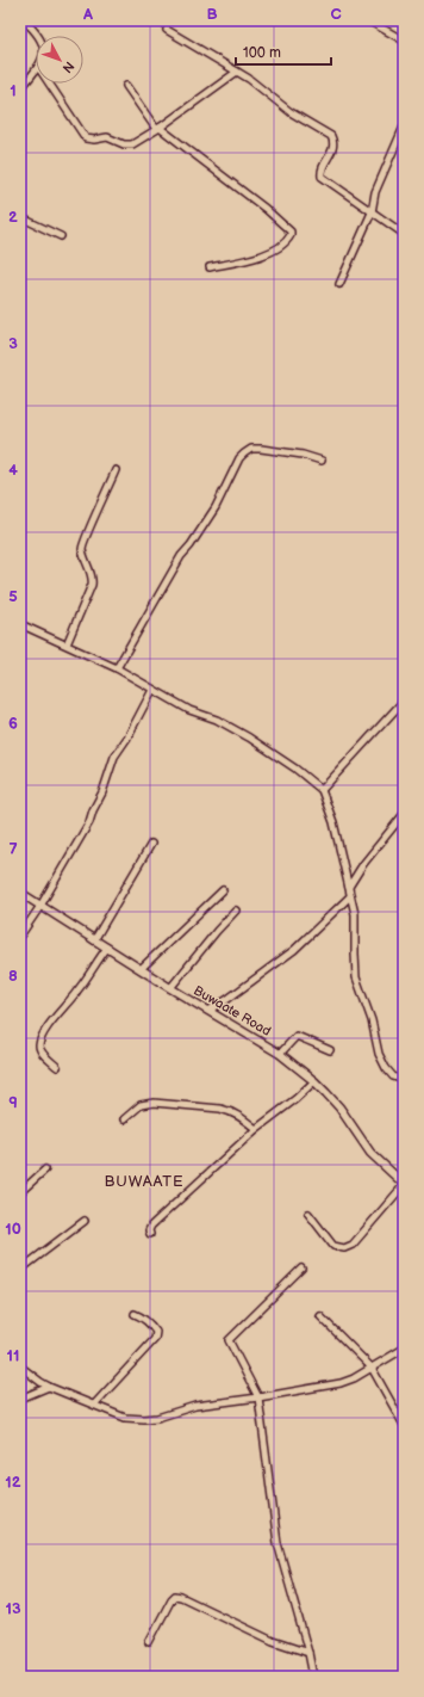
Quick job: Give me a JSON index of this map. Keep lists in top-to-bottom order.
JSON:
{
  "streets": {
    "street": ["Buwaate Road"]
  },
  "districts": ["BUWAATE"],
  "scale_bar": "100 m",
  "north": "bottom right",
  "grid": {
    "columns": ["A", "B", "C"],
    "rows": [
      "1",
      "2",
      "3",
      "4",
      "5",
      "6",
      "7",
      "8",
      "9",
      "10",
      "11",
      "12",
      "13"
    ]
  }
}
